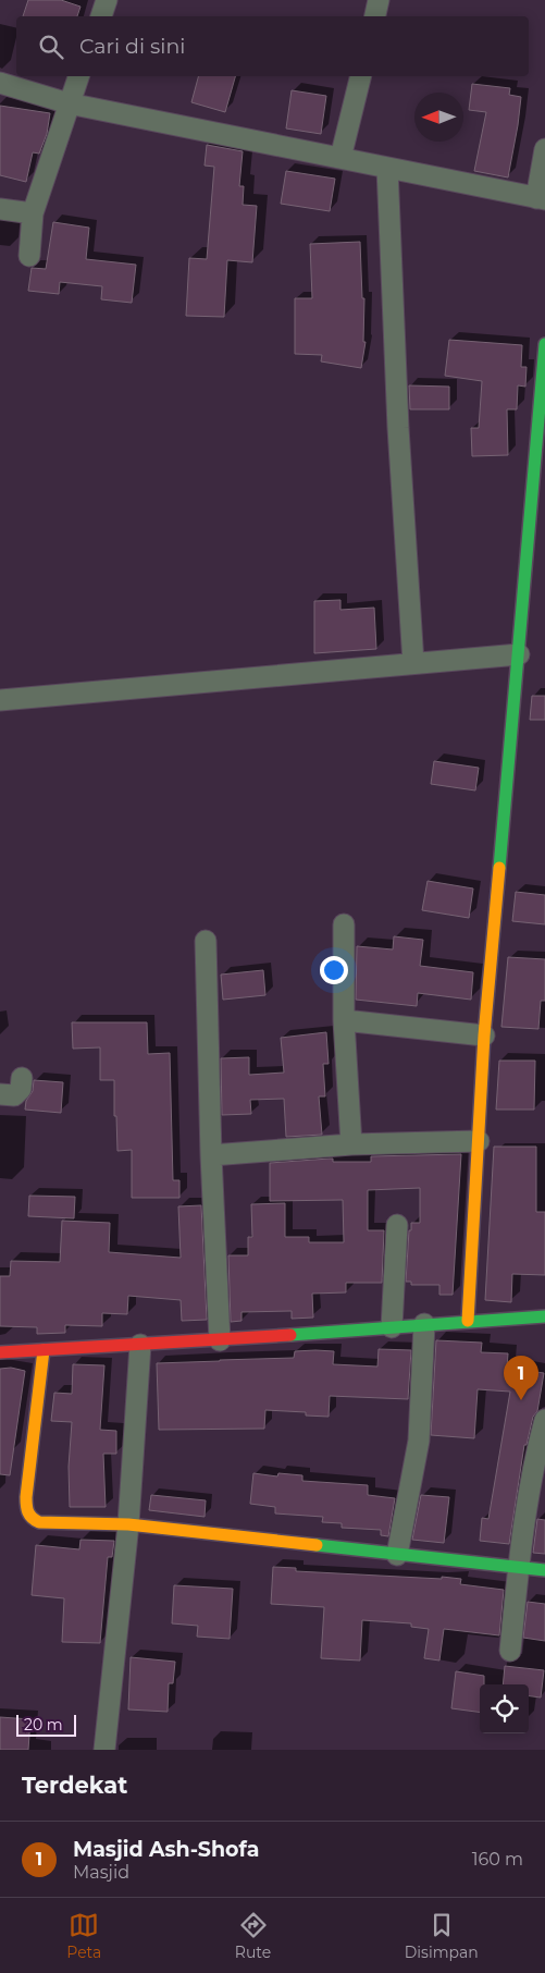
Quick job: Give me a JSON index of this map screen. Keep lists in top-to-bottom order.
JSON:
{
  "scale_bar": "20 m",
  "north": "left",
  "page": {
    "search": "Cari di sini",
    "pins": "1",
    "scale": "20 m",
    "heading": "Terdekat",
    "list": [
      {
        "mark": "1",
        "name": "Masjid Ash-Shofa",
        "note": "Masjid",
        "value": "160 m"
      }
    ],
    "nav": ["Peta", "Rute", "Disimpan"]
  }
}
